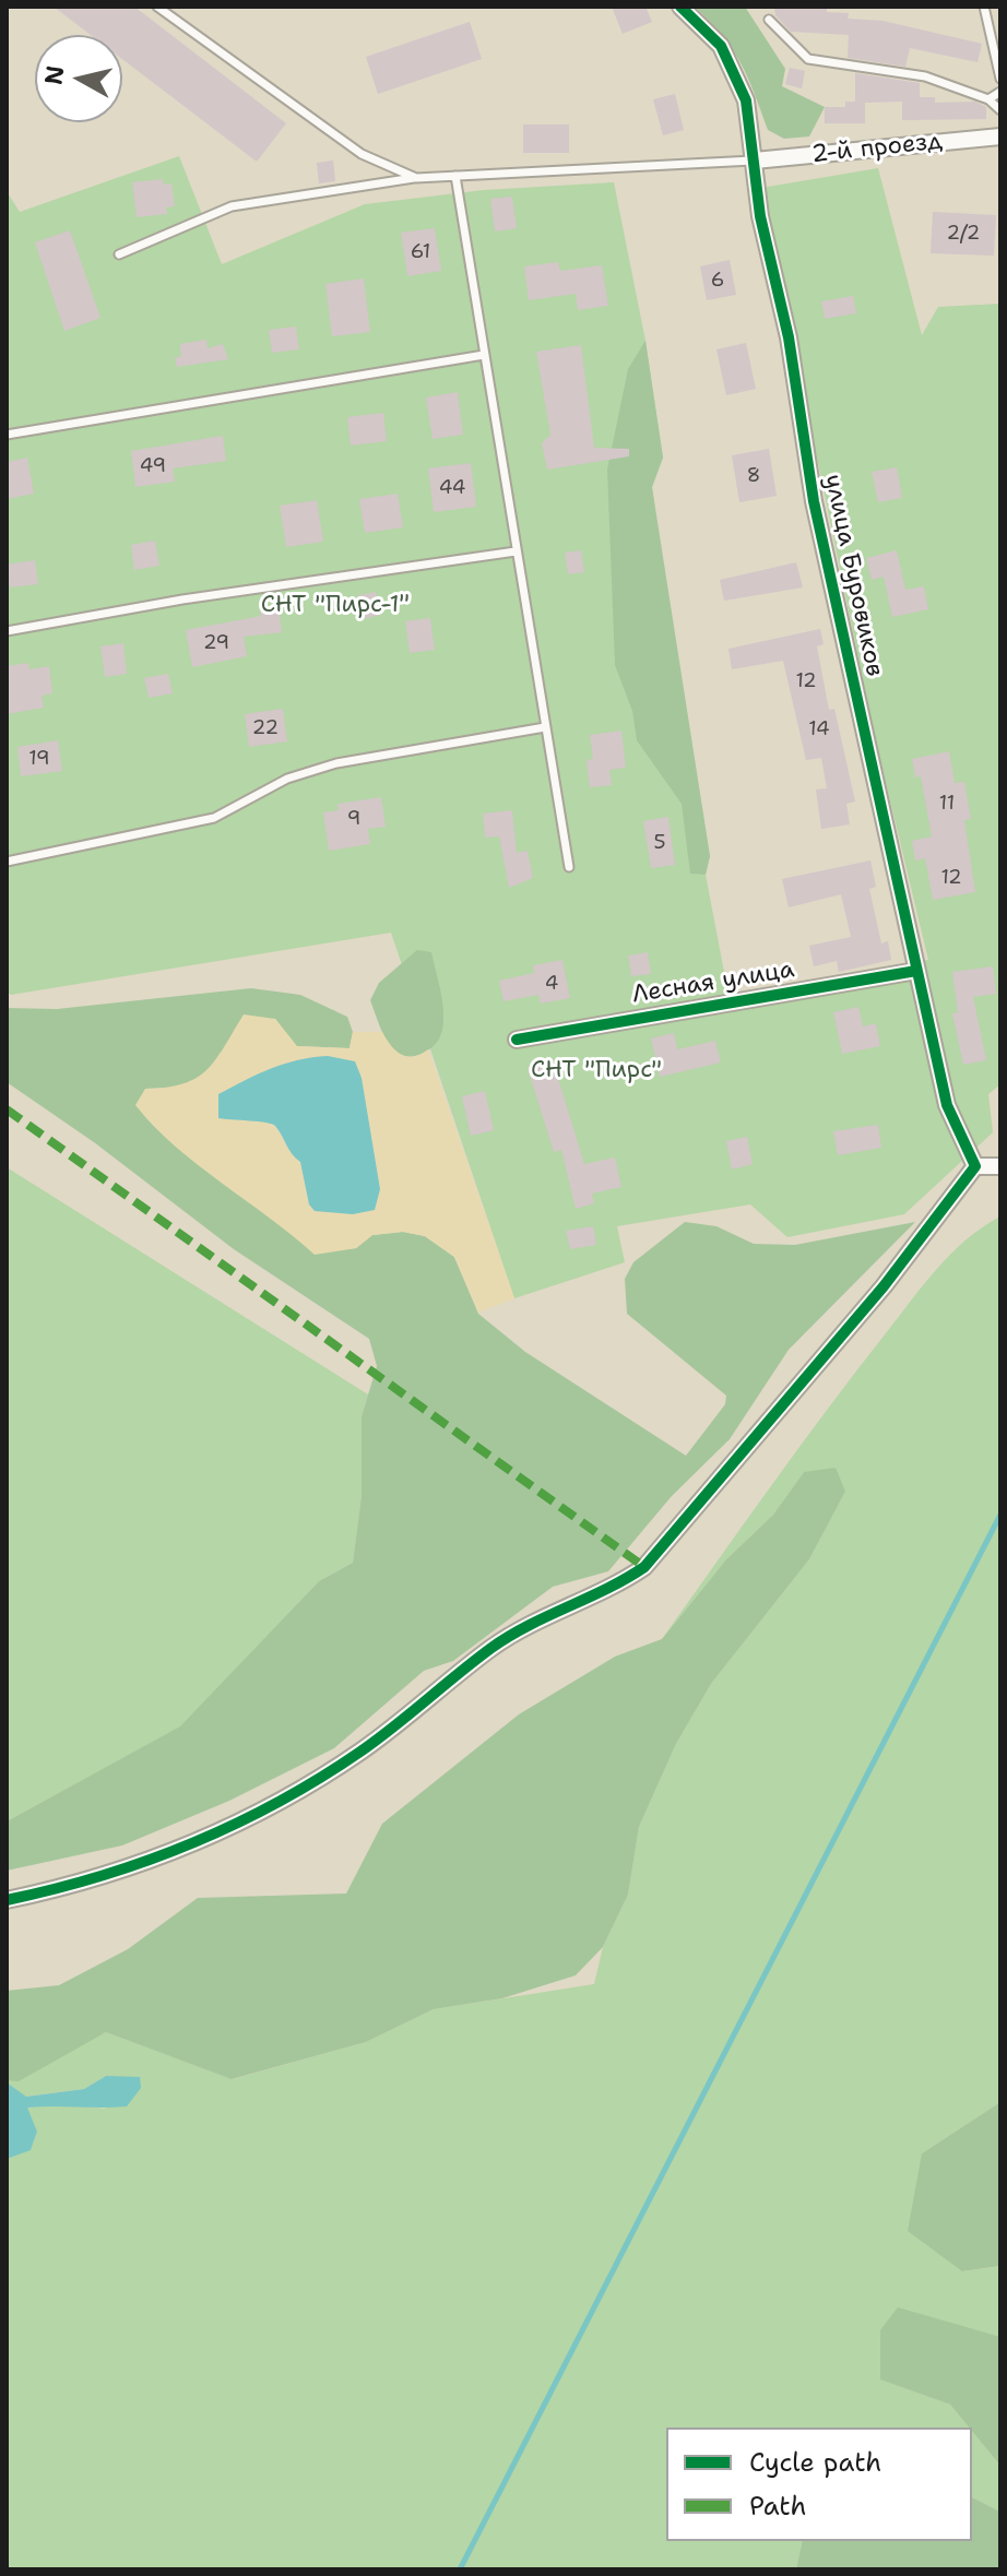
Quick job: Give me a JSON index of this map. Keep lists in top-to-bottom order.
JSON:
{
  "streets": {
    "street": ["2-й проезд", "улица Буровиков", "Лесная улица"]
  },
  "crossings": [
    ["2-й проезд", "улица Буровиков"],
    ["улица Буровиков", "Лесная улица"]
  ],
  "parks": ["СНТ \"Пирс-1\"", "СНТ \"Пирс\""],
  "house_numbers": [
    "2/2",
    "61",
    "6",
    "49",
    "8",
    "44",
    "29",
    "12",
    "22",
    "14",
    "19",
    "11",
    "9",
    "5",
    "12",
    "4"
  ],
  "legend": ["Cycle path", "Path"],
  "north": "left"
}
